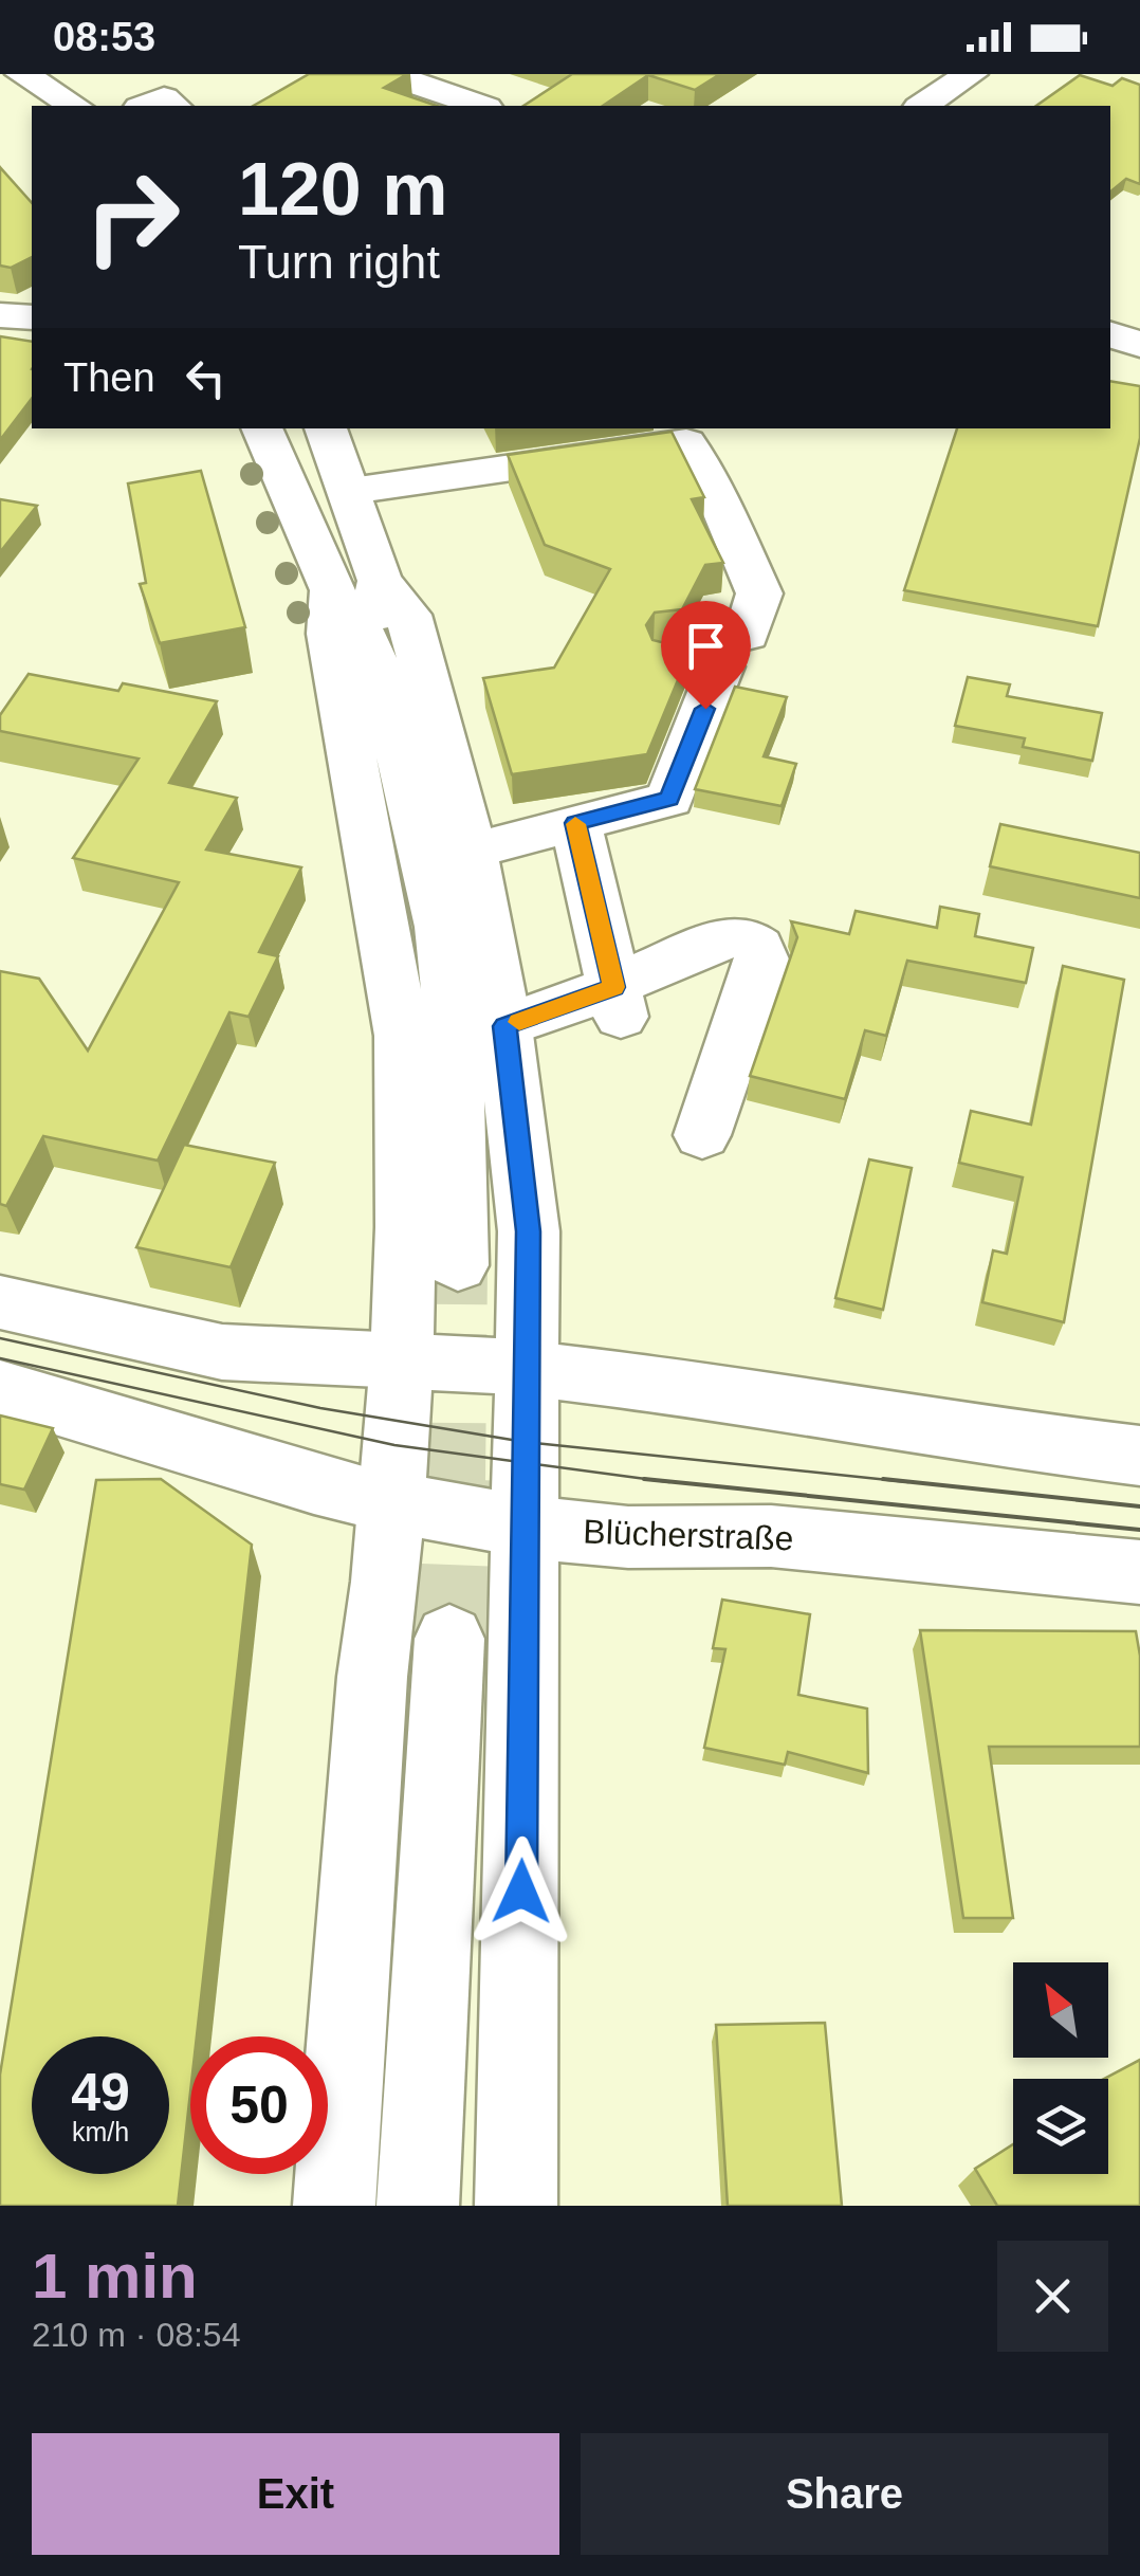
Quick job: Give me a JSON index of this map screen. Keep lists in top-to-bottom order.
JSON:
{
  "streets": {
    "main road": ["Blücherstraße"]
  },
  "north": "top left",
  "page": {
    "status": "08:53",
    "turn": ["120 m", "Turn right"],
    "then": "Then",
    "speed": "49 km/h",
    "limit": "50",
    "heading": ["1 min", "210 m · 08:54"],
    "buttons": ["Exit", "Share"]
  }
}
